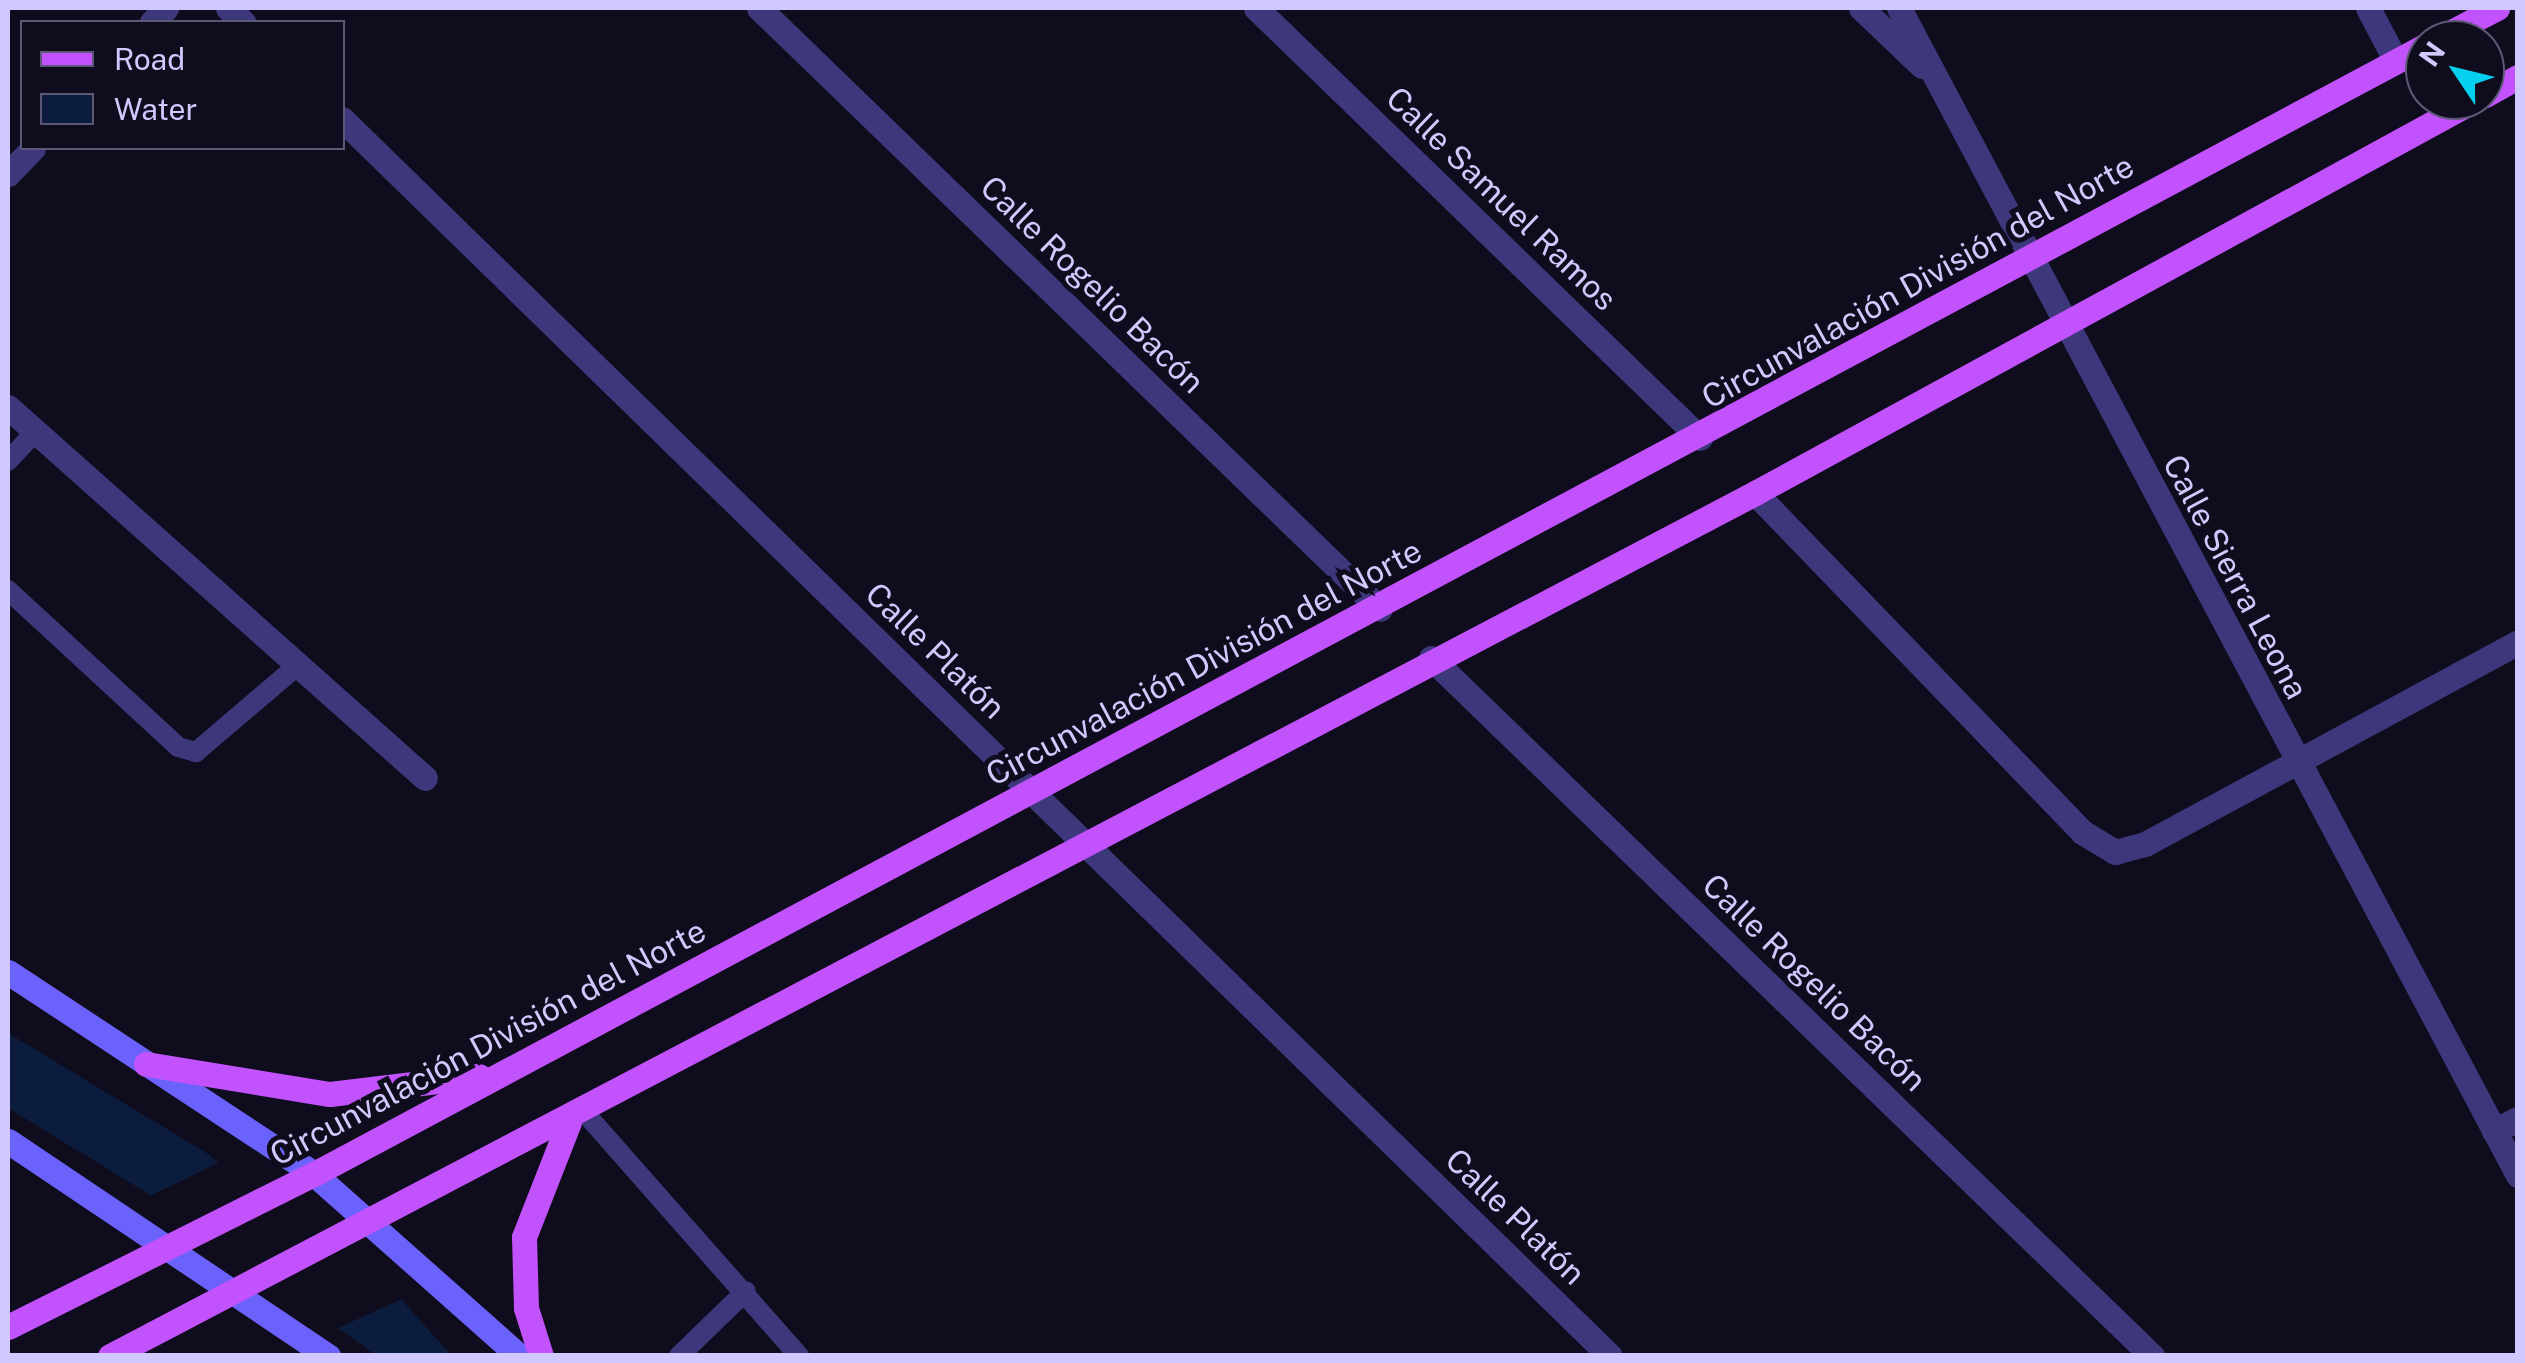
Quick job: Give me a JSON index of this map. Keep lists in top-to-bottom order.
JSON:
{
  "streets": {
    "main road": ["Circunvalación División del Norte"],
    "street": [
      "Calle Samuel Ramos",
      "Calle Rogelio Bacón",
      "Calle Sierra Leona",
      "Calle Platón"
    ]
  },
  "crossings": [
    ["Calle Samuel Ramos", "Circunvalación División del Norte"],
    ["Circunvalación División del Norte", "Calle Rogelio Bacón"],
    ["Circunvalación División del Norte", "Calle Sierra Leona"],
    ["Circunvalación División del Norte", "Calle Platón"]
  ],
  "legend": ["Road", "Water"],
  "north": "top left"
}
